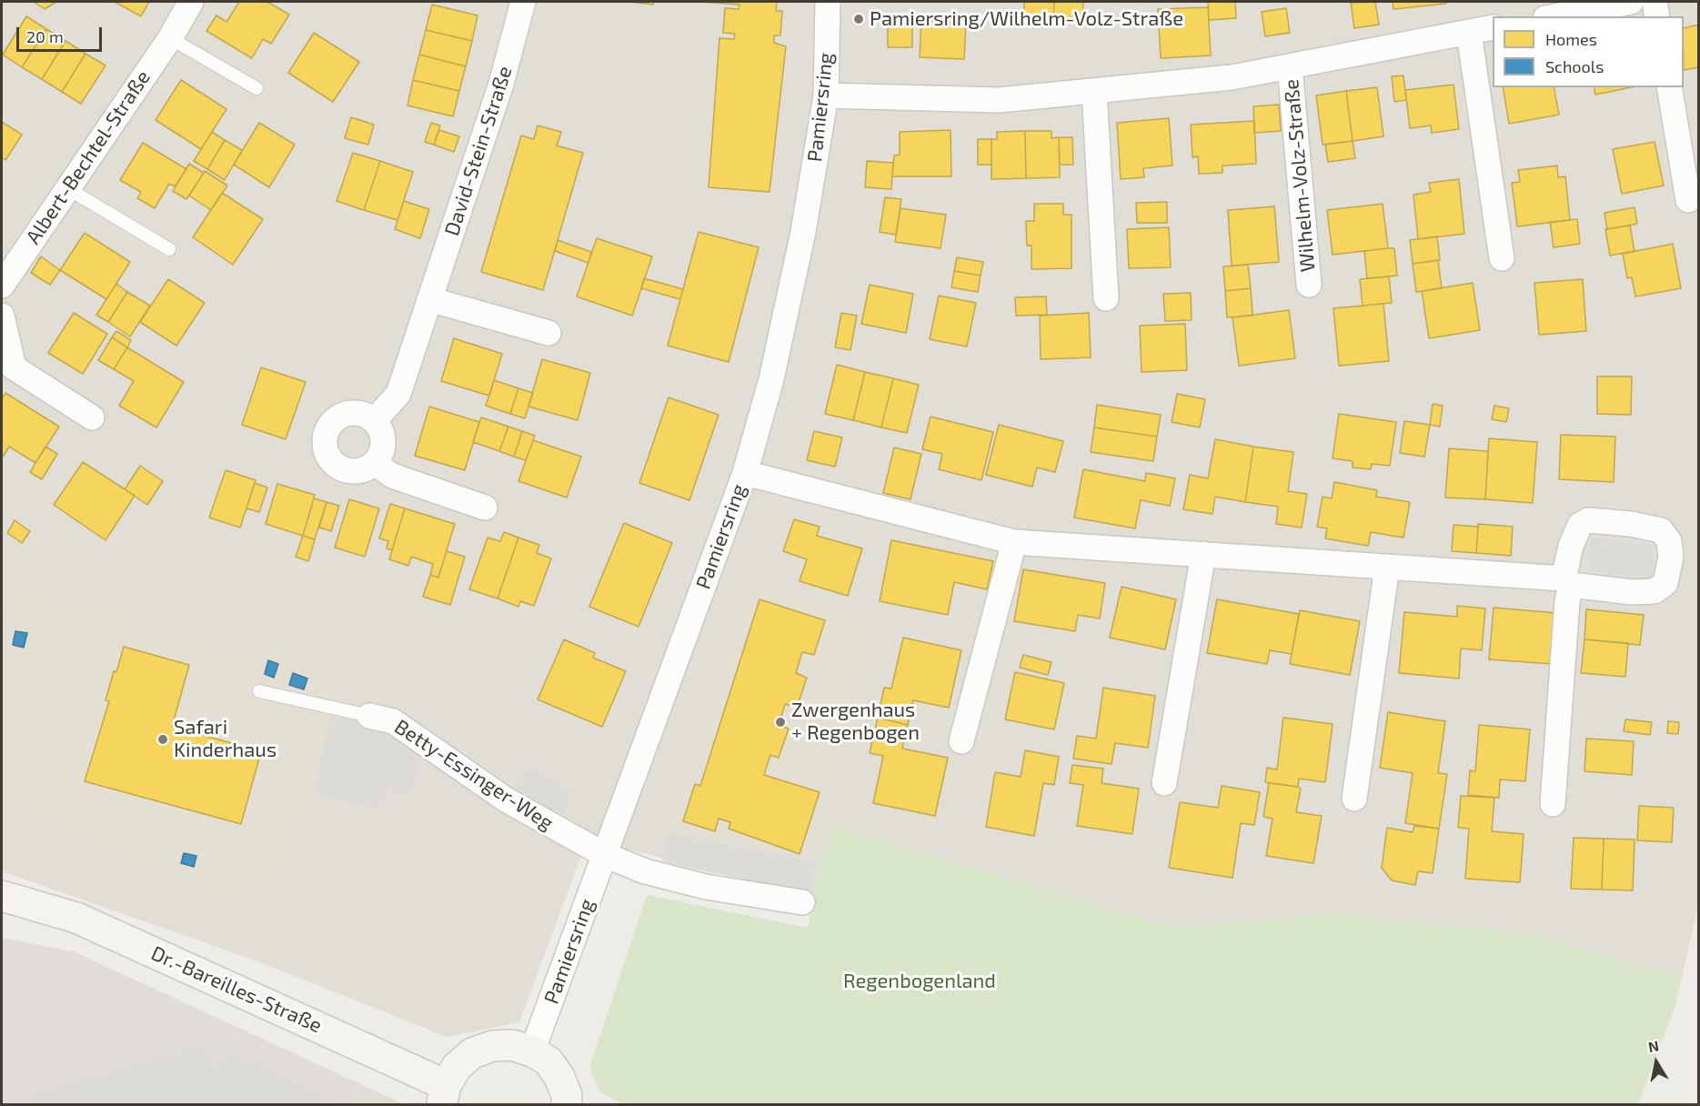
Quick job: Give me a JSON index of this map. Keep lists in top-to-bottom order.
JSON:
{
  "streets": {
    "main road": ["Dr.-Bareilles-Straße"],
    "street": [
      "Pamiersring",
      "David-Stein-Straße",
      "Albert-Bechtel-Straße",
      "Wilhelm-Volz-Straße",
      "Betty-Essinger-Weg"
    ]
  },
  "crossings": [
    ["Pamiersring", "Wilhelm-Volz-Straße"],
    ["Pamiersring", "Betty-Essinger-Weg"]
  ],
  "parks": ["Regenbogenland"],
  "places": ["Pamiersring/Wilhelm-Volz-Straße", "Zwergenhaus + Regenbogen", "Safari Kinderhaus"],
  "legend": ["Homes", "Schools"],
  "scale_bar": "20 m",
  "north": "top"
}
